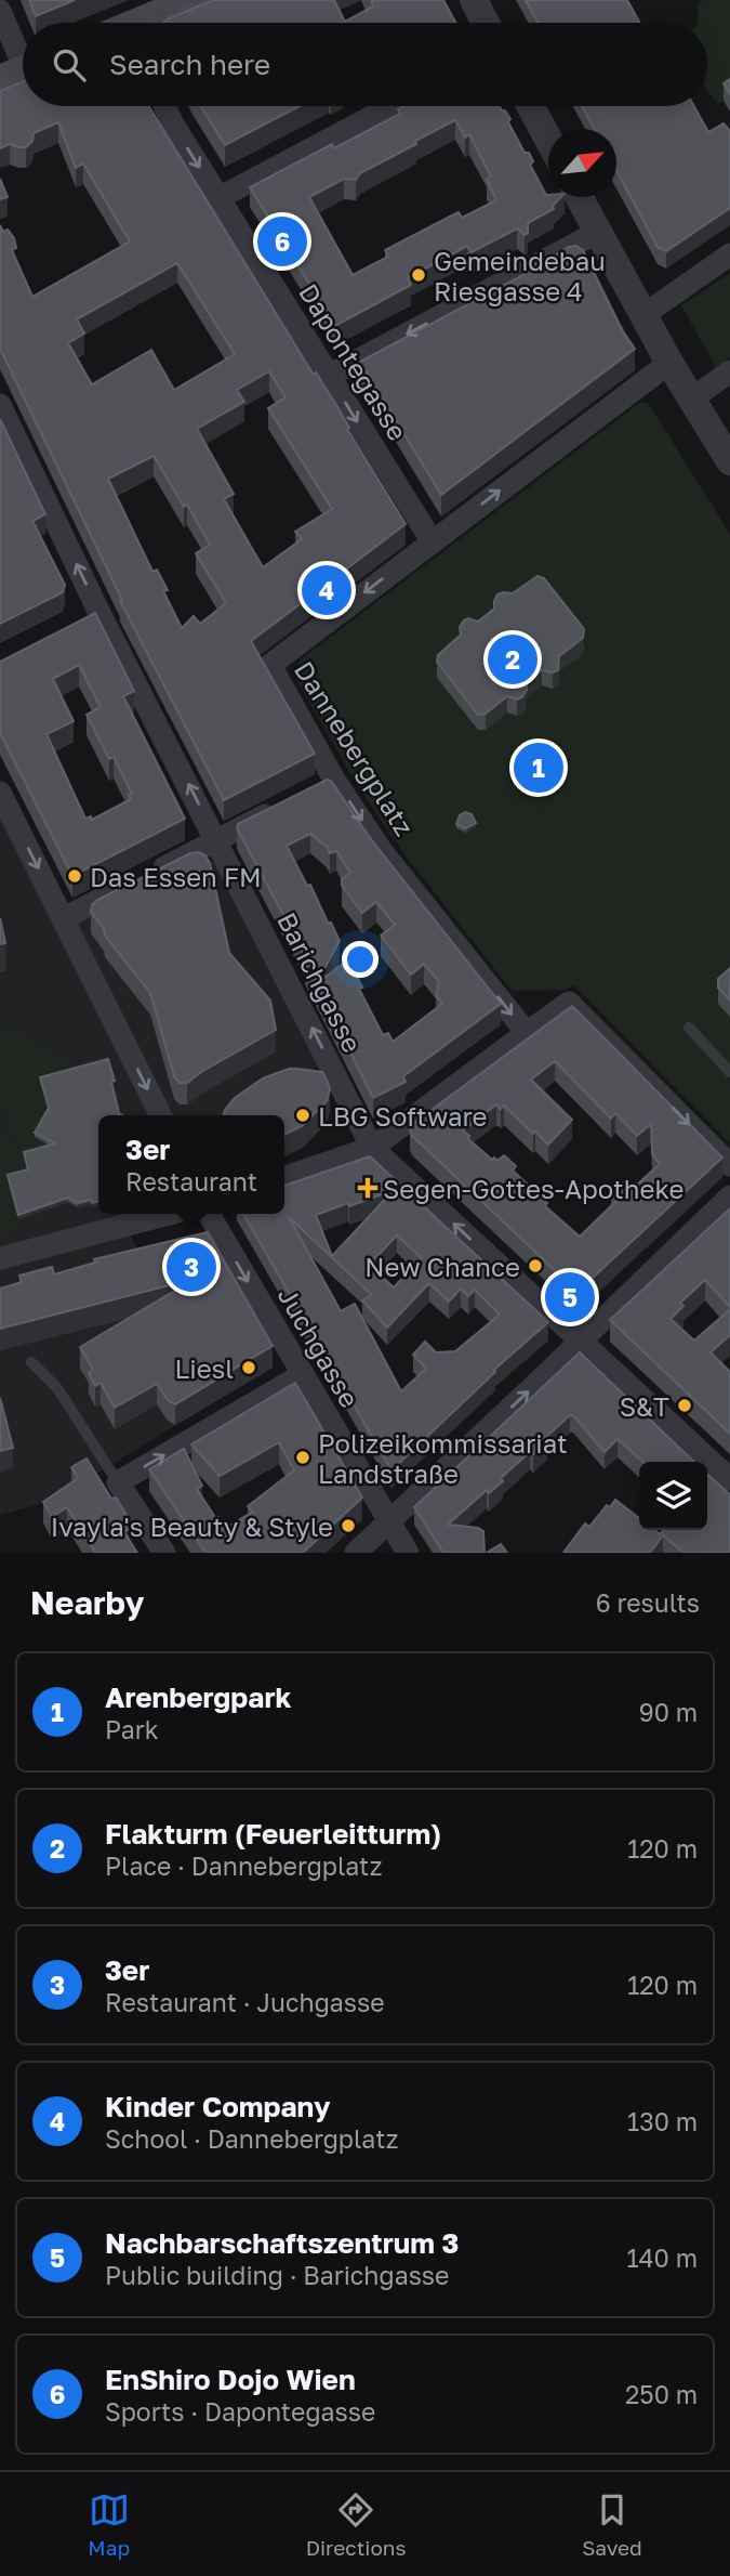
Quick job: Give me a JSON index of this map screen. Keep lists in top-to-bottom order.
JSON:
{
  "streets": {
    "street": [
      "Dapontegasse",
      "Dannebergplatz",
      "Barichgasse",
      "Juchgasse"
    ]
  },
  "crossings": [
    ["Dapontegasse", "Dannebergplatz"]
  ],
  "one_way": ["Dapontegasse", "Juchgasse"],
  "places": {
    "other": [
      "Gemeindebau Riesgasse 4",
      "Das Essen FM",
      "LBG Software",
      "New Chance",
      "Liesl",
      "S&T",
      "Polizeikommissariat Landstraße",
      "Ivayla's Beauty & Style"
    ],
    "health": ["Segen-Gottes-Apotheke"]
  },
  "north": "top right",
  "page": {
    "search": "Search here",
    "pins": [
      "6",
      "4",
      "2",
      "1",
      "3",
      "5"
    ],
    "popup": ["3er", "Restaurant"],
    "heading": ["Nearby", "6 results"],
    "list": [
      {
        "mark": "1",
        "name": "Arenbergpark",
        "note": "Park",
        "value": "90 m"
      },
      {
        "mark": "2",
        "name": "Flakturm (Feuerleitturm)",
        "note": "Place · Dannebergplatz",
        "value": "120 m"
      },
      {
        "mark": "3",
        "name": "3er",
        "note": "Restaurant · Juchgasse",
        "value": "120 m"
      },
      {
        "mark": "4",
        "name": "Kinder Company",
        "note": "School · Dannebergplatz",
        "value": "130 m"
      },
      {
        "mark": "5",
        "name": "Nachbarschaftszentrum 3",
        "note": "Public building · Barichgasse",
        "value": "140 m"
      },
      {
        "mark": "6",
        "name": "EnShiro Dojo Wien",
        "note": "Sports · Dapontegasse",
        "value": "250 m"
      }
    ],
    "nav": ["Map", "Directions", "Saved"]
  }
}
